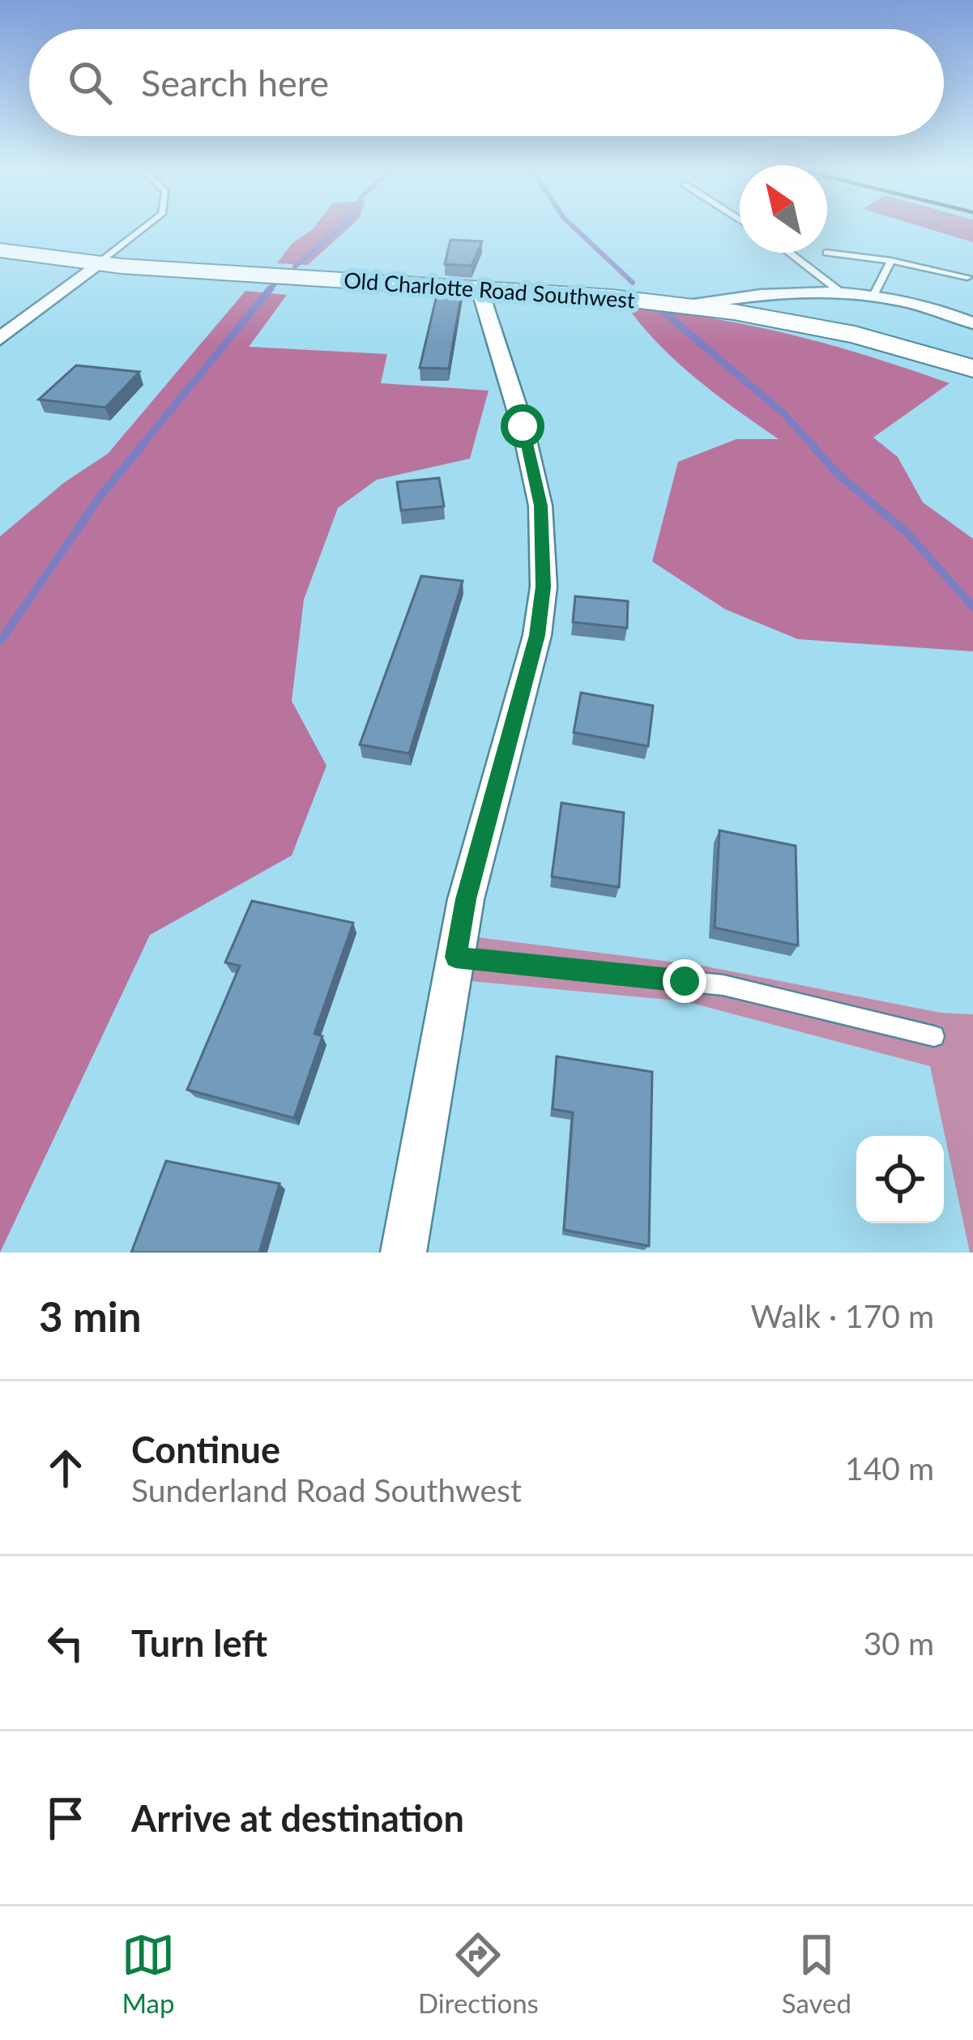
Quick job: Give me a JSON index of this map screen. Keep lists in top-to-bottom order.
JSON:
{
  "streets": {
    "street": ["Old Charlotte Road Southwest"]
  },
  "north": "top left",
  "page": {
    "search": "Search here",
    "heading": ["3 min", "Walk · 170 m"],
    "list": [
      ["Continue", "Sunderland Road Southwest", "140 m"],
      ["Turn left", "30 m"],
      "Arrive at destination"
    ],
    "nav": ["Map", "Directions", "Saved"]
  }
}
